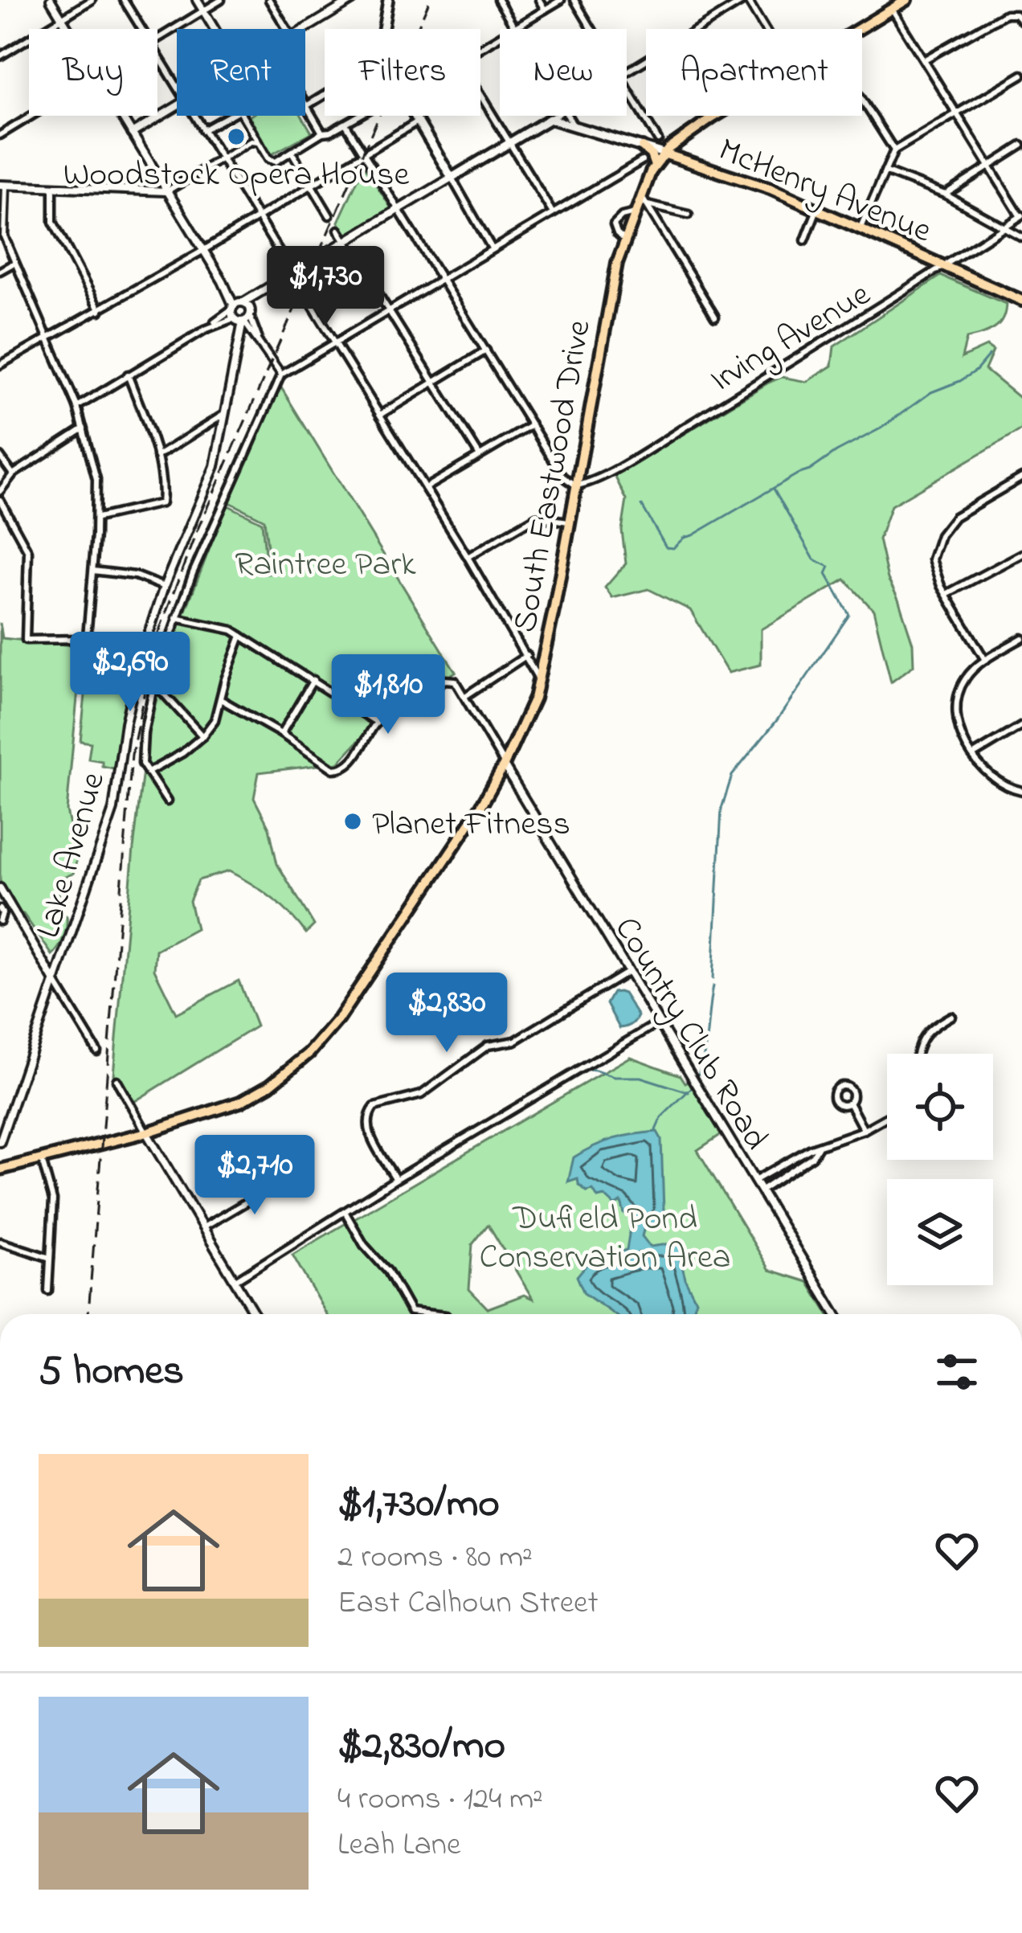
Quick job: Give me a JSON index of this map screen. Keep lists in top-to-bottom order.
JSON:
{
  "streets": {
    "main road": ["McHenry Avenue", "South Eastwood Drive"],
    "street": ["Irving Avenue", "Lake Avenue", "Country Club Road"]
  },
  "crossings": [
    ["McHenry Avenue", "Irving Avenue"],
    ["McHenry Avenue", "South Eastwood Drive"],
    ["Irving Avenue", "South Eastwood Drive"],
    ["South Eastwood Drive", "Country Club Road"]
  ],
  "parks": ["Raintree Park", "Dufield Pond Conservation Area"],
  "places": ["Woodstock Opera House", "Planet Fitness"],
  "page": {
    "chip": [
      "Buy",
      "Rent",
      "Filters",
      "New",
      "Apartment"
    ],
    "price": [
      "$1,730",
      "$2,690",
      "$1,810",
      "$2,830",
      "$2,710"
    ],
    "heading": "5 homes",
    "list": [
      {
        "name": "$1,730/mo",
        "note": "2 rooms · 80 m² · East Calhoun Street"
      },
      {
        "name": "$2,830/mo",
        "note": "4 rooms · 124 m² · Leah Lane"
      }
    ]
  }
}
